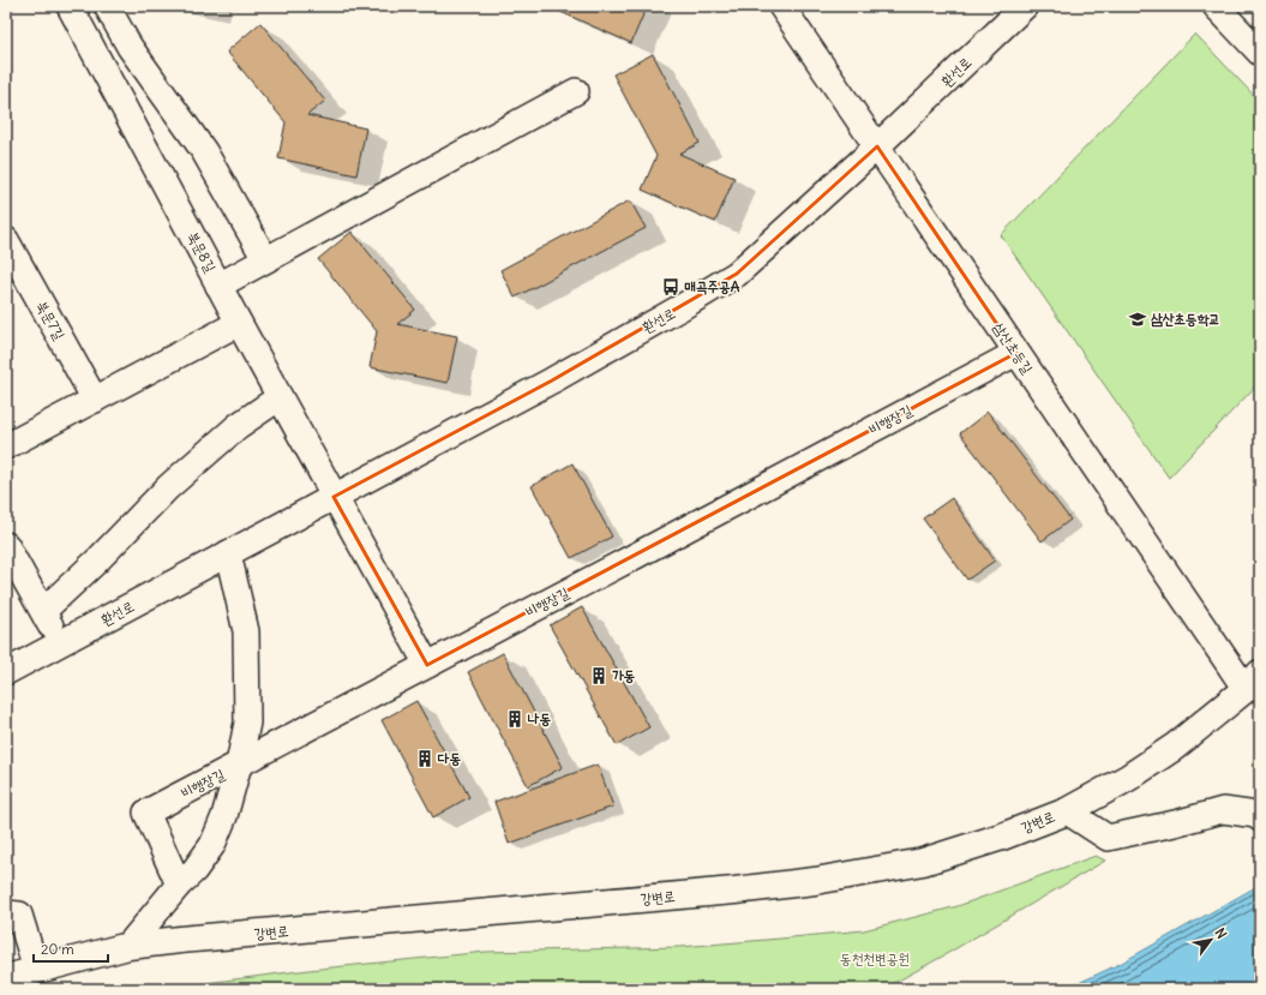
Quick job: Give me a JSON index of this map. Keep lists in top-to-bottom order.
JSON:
{
  "streets": {
    "main road": ["강변로"],
    "street": [
      "환선로",
      "북문8길",
      "북문7길",
      "삼산초등길",
      "비행장길"
    ]
  },
  "crossings": [
    ["환선로", "북문8길"],
    ["환선로", "삼산초등길"],
    ["삼산초등길", "비행장길"],
    ["삼산초등길", "강변로"]
  ],
  "parks": ["동천천변공원"],
  "places": {
    "bus stop": ["매곡주공A"],
    "school or university": ["삼산초등학교"],
    "building": ["가동", "나동", "다동"]
  },
  "scale_bar": "20 m",
  "north": "top right"
}
